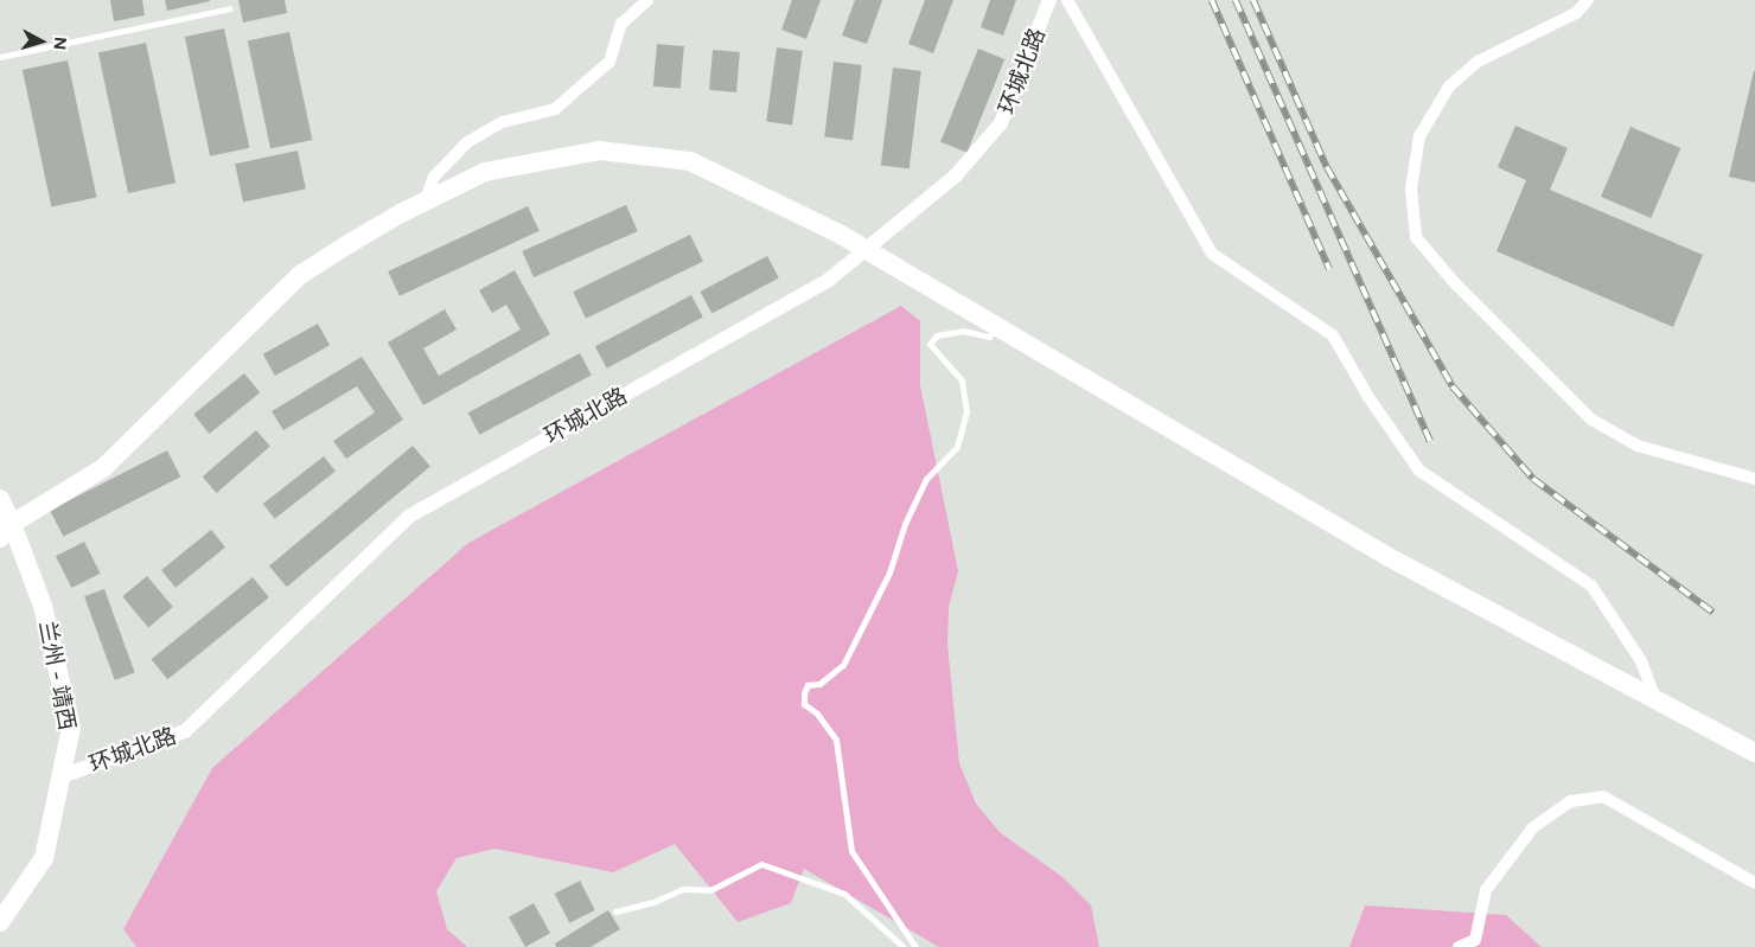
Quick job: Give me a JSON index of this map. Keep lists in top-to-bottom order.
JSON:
{
  "streets": {
    "main road": ["兰州 - 靖西"],
    "street": ["环城北路"]
  },
  "crossings": [
    ["环城北路", "兰州 - 靖西"]
  ],
  "north": "right"
}
